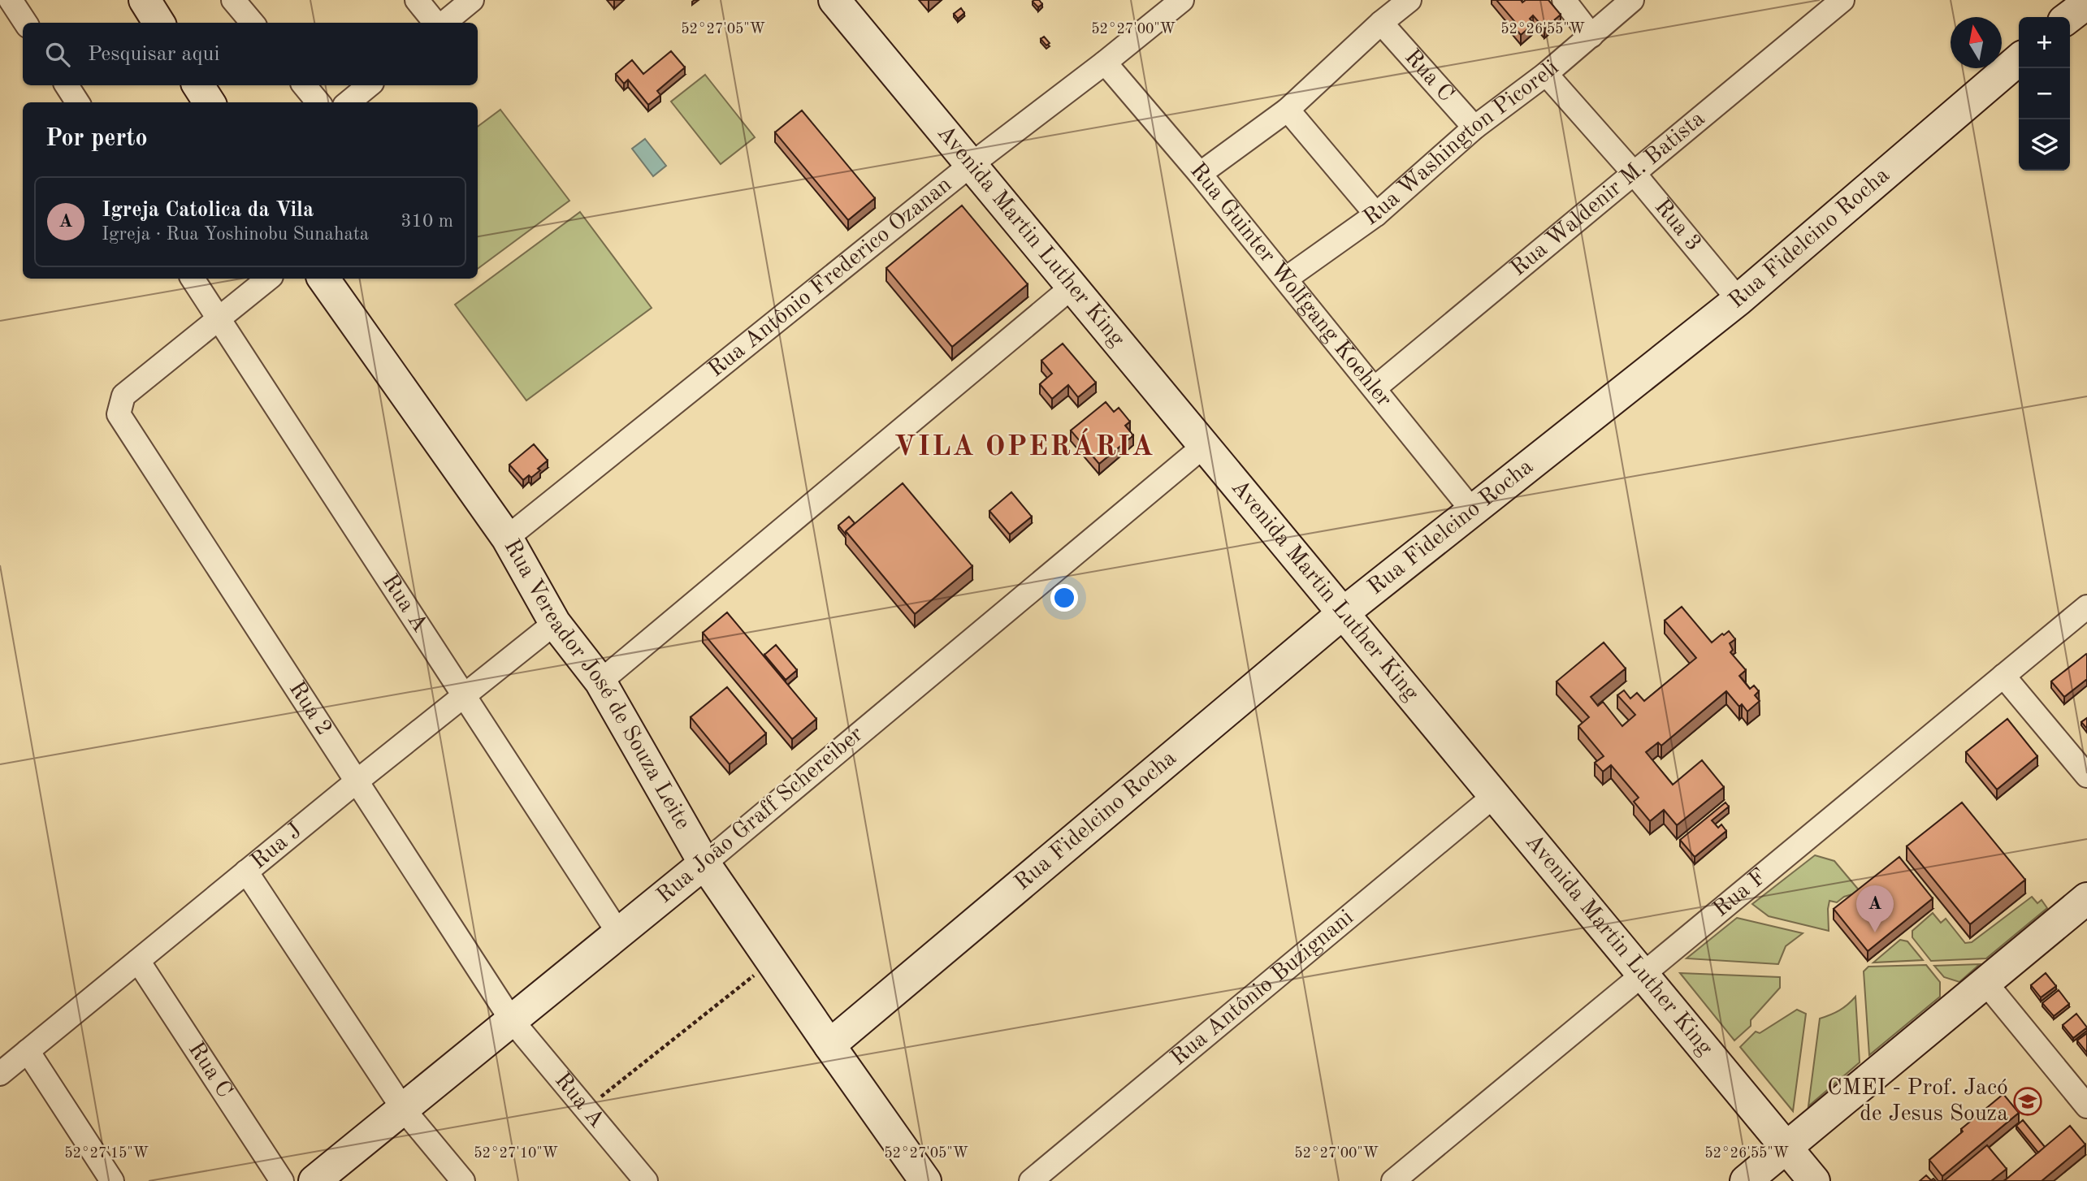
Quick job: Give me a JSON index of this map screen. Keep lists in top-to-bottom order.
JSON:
{
  "streets": {
    "street": [
      "Rua C",
      "Rua Washington Picoreli",
      "Rua Waldenir M. Batista",
      "Rua 3",
      "Avenida Martin Luther King",
      "Rua Fidelcino Rocha",
      "Rua Antônio Frederico Ozanan",
      "Rua Guinter Wolfgang Koehler",
      "Rua A",
      "Rua Vereador José de Souza Leite",
      "Rua 2",
      "Rua João Graff Schereiber",
      "Rua J",
      "Rua F",
      "Rua Antônio Buzignani"
    ]
  },
  "crossings": [
    ["Rua C", "Rua Washington Picoreli"],
    ["Rua C", "Rua J"],
    ["Rua Washington Picoreli", "Rua 3"],
    ["Rua Washington Picoreli", "Rua Guinter Wolfgang Koehler"],
    ["Rua Waldenir M. Batista", "Rua 3"],
    ["Rua Waldenir M. Batista", "Rua Guinter Wolfgang Koehler"],
    ["Rua 3", "Rua Fidelcino Rocha"],
    ["Avenida Martin Luther King", "Rua Fidelcino Rocha"],
    ["Avenida Martin Luther King", "Rua Antônio Frederico Ozanan"],
    ["Avenida Martin Luther King", "Rua João Graff Schereiber"],
    ["Avenida Martin Luther King", "Rua F"],
    ["Avenida Martin Luther King", "Rua Antônio Buzignani"],
    ["Rua Fidelcino Rocha", "Rua Guinter Wolfgang Koehler"],
    ["Rua Fidelcino Rocha", "Rua Vereador José de Souza Leite"],
    ["Rua Antônio Frederico Ozanan", "Rua Guinter Wolfgang Koehler"],
    ["Rua Antônio Frederico Ozanan", "Rua Vereador José de Souza Leite"],
    ["Rua A", "Rua 2"],
    ["Rua A", "Rua João Graff Schereiber"],
    ["Rua A", "Rua J"],
    ["Rua Vereador José de Souza Leite", "Rua João Graff Schereiber"],
    ["Rua Vereador José de Souza Leite", "Rua J"],
    ["Rua 2", "Rua João Graff Schereiber"],
    ["Rua 2", "Rua J"]
  ],
  "districts": ["VILA OPERÁRIA"],
  "places": {
    "school or university": ["CMEI - Prof. Jacó de Jesus Souza"]
  },
  "north": "top",
  "page": {
    "map_buttons": ["+", "−"],
    "search": "Pesquisar aqui",
    "heading": "Por perto",
    "list": [
      {
        "mark": "A",
        "name": "Igreja Catolica da Vila",
        "note": "Igreja · Rua Yoshinobu Sunahata",
        "value": "310 m"
      }
    ],
    "pins": "A"
  },
  "coordinates": [
    "52°27'05\"W",
    "52°27'00\"W",
    "52°26'55\"W",
    "52°27'15\"W",
    "52°27'10\"W"
  ]
}
